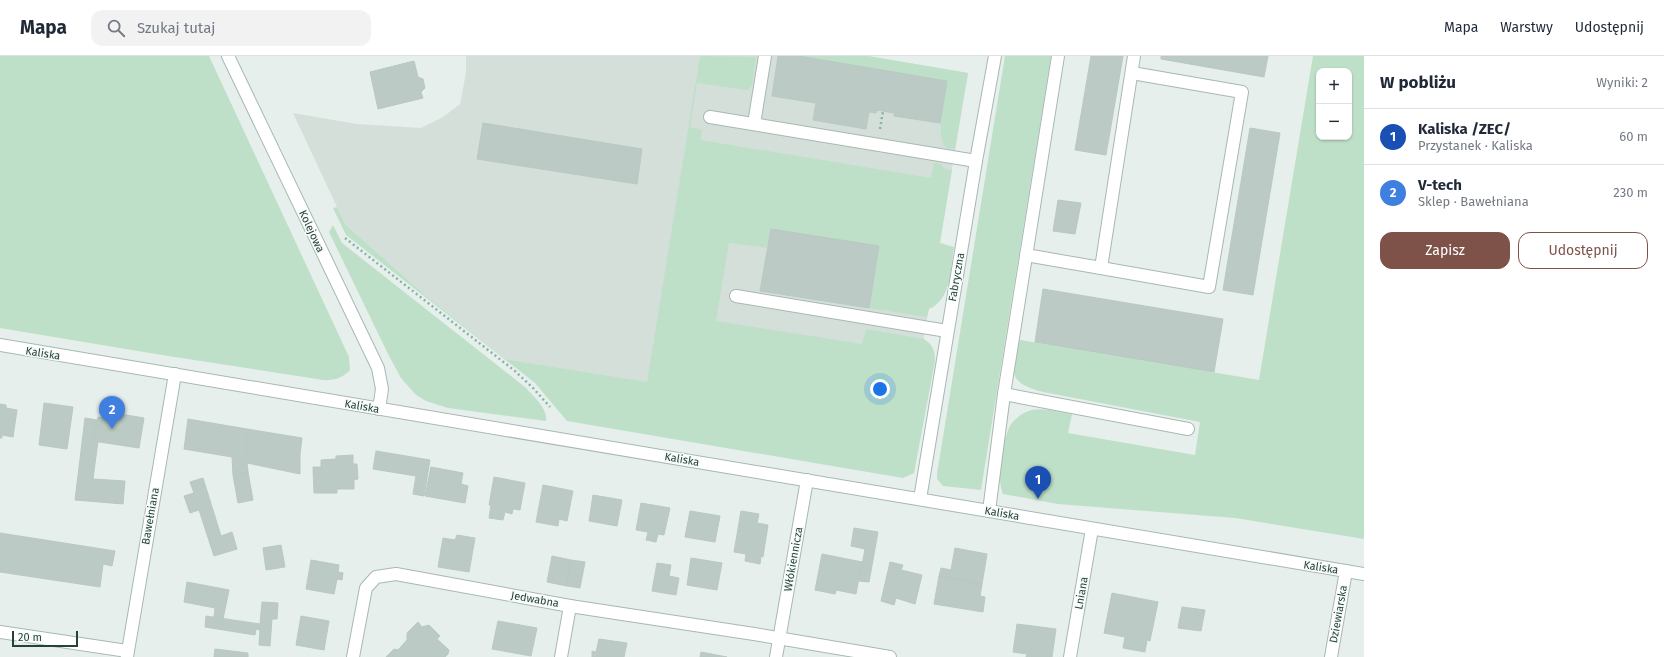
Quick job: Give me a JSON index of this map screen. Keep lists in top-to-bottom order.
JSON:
{
  "streets": {
    "street": [
      "Kolejowa",
      "Fabryczna",
      "Kaliska",
      "Bawełniana",
      "Włókiennicza",
      "Lniana",
      "Jedwabna",
      "Dziewiarska"
    ]
  },
  "crossings": [
    ["Kolejowa", "Kaliska"],
    ["Fabryczna", "Kaliska"],
    ["Kaliska", "Bawełniana"],
    ["Kaliska", "Włókiennicza"],
    ["Kaliska", "Lniana"],
    ["Kaliska", "Dziewiarska"],
    ["Włókiennicza", "Jedwabna"]
  ],
  "scale_bar": "20 m",
  "page": {
    "header": "Mapa",
    "search": "Szukaj tutaj",
    "nav": ["Mapa", "Warstwy", "Udostępnij"],
    "heading": ["W pobliżu", "Wyniki: 2"],
    "map_buttons": ["+", "−"],
    "list": [
      {
        "mark": "1",
        "name": "Kaliska /ZEC/",
        "note": "Przystanek · Kaliska",
        "value": "60 m"
      },
      {
        "mark": "2",
        "name": "V-tech",
        "note": "Sklep · Bawełniana",
        "value": "230 m"
      }
    ],
    "buttons": ["Zapisz", "Udostępnij"],
    "pins": ["2", "1"],
    "scale": "20 m"
  }
}
